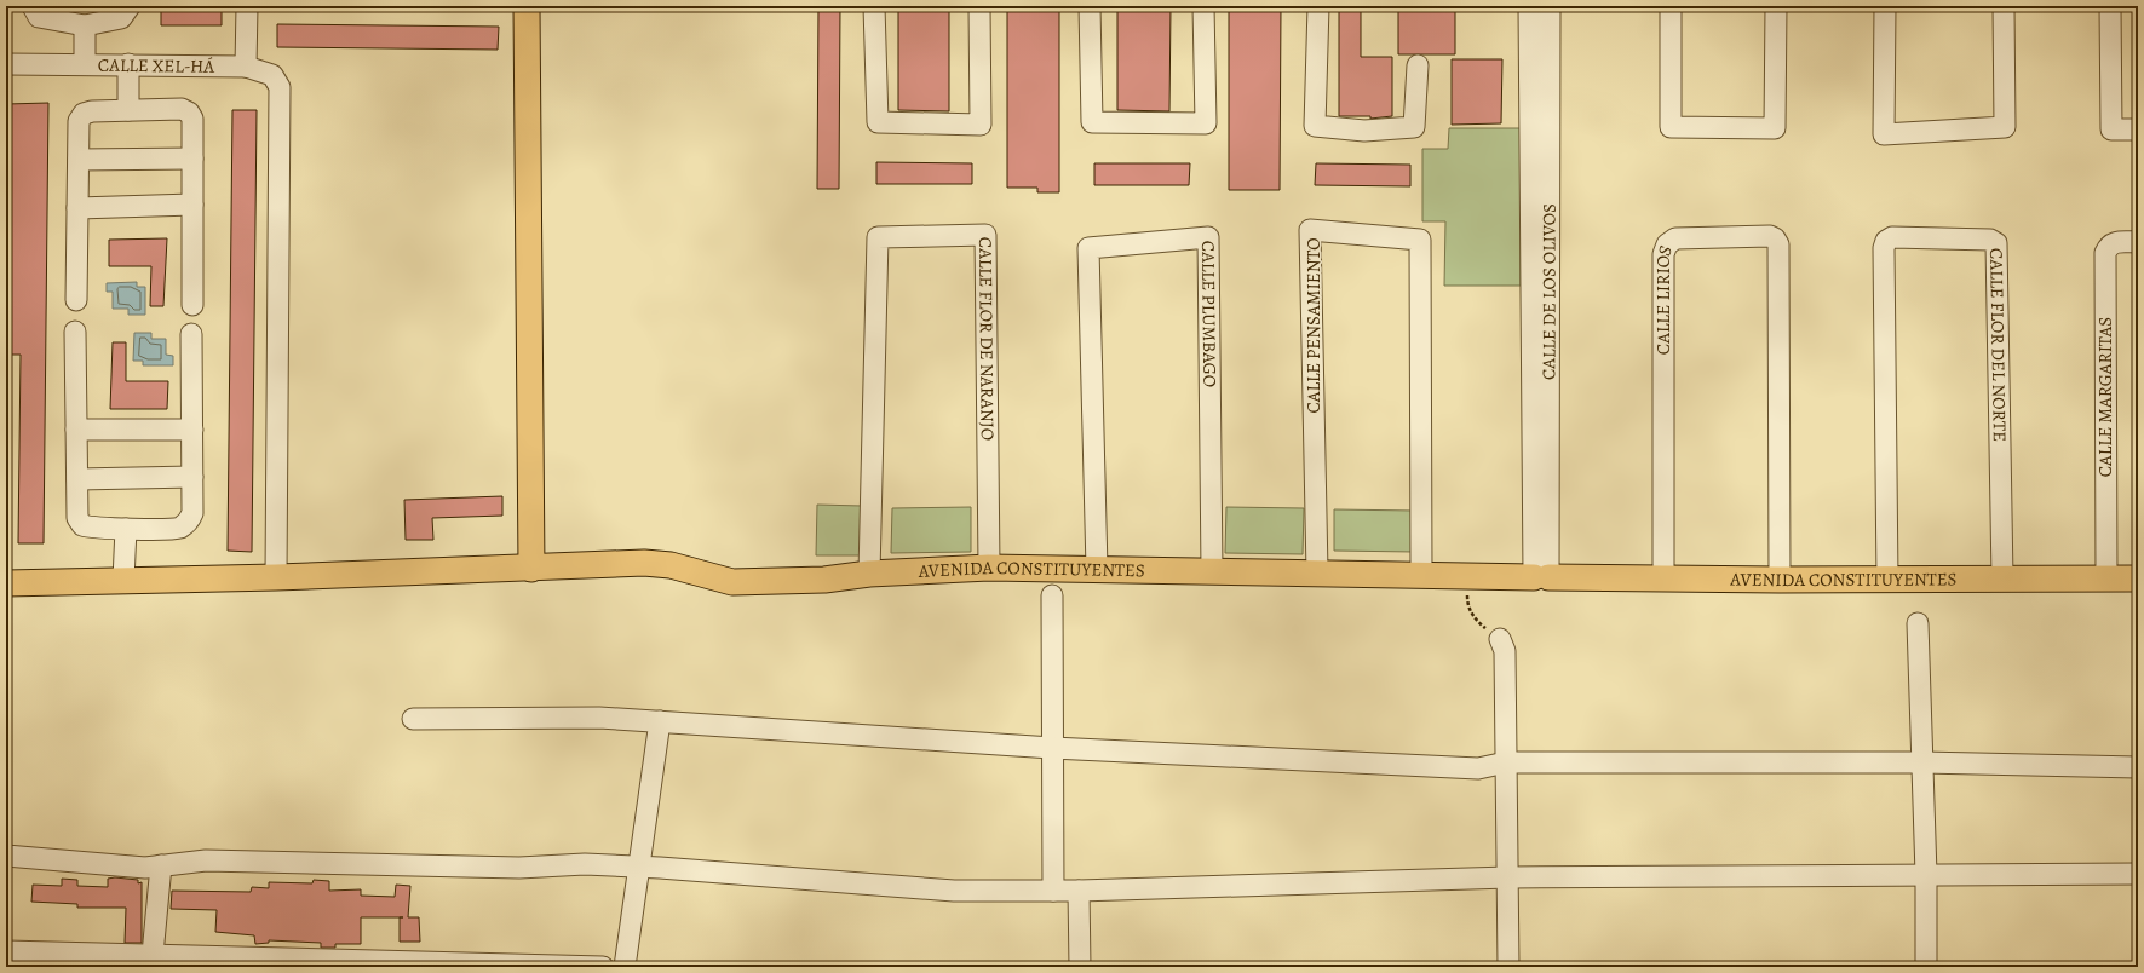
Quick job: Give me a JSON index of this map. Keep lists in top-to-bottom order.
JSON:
{
  "streets": {
    "main road": ["AVENIDA CONSTITUYENTES"],
    "street": [
      "CALLE XEL-HÁ",
      "CALLE DE LOS OLIVOS",
      "CALLE LIRIOS",
      "CALLE PLUMBAGO",
      "CALLE PENSAMIENTO",
      "CALLE FLOR DE NARANJO",
      "CALLE FLOR DEL NORTE",
      "CALLE MARGARITAS"
    ]
  },
  "crossings": [
    ["CALLE DE LOS OLIVOS", "AVENIDA CONSTITUYENTES"],
    ["CALLE LIRIOS", "AVENIDA CONSTITUYENTES"],
    ["CALLE PLUMBAGO", "AVENIDA CONSTITUYENTES"],
    ["CALLE PENSAMIENTO", "AVENIDA CONSTITUYENTES"],
    ["CALLE FLOR DE NARANJO", "AVENIDA CONSTITUYENTES"],
    ["CALLE FLOR DEL NORTE", "AVENIDA CONSTITUYENTES"],
    ["CALLE MARGARITAS", "AVENIDA CONSTITUYENTES"]
  ]
}
